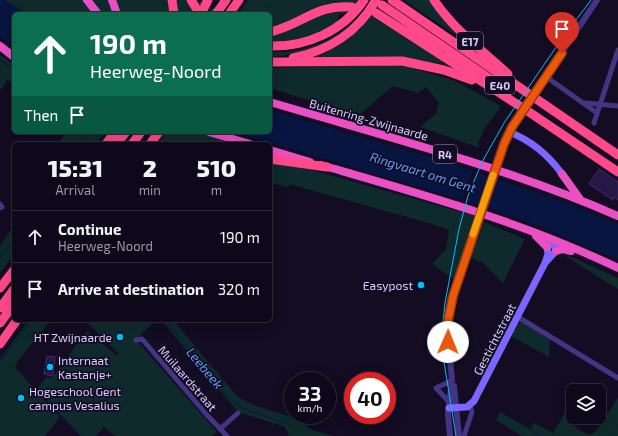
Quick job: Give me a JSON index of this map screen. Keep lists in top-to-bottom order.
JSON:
{
  "streets": {
    "highway": [
      "E17",
      "E40",
      "Buitenring-Zwijnaarde",
      "R4"
    ],
    "main road": ["Gestichtstraat"],
    "street": ["Muilaardstraat"]
  },
  "crossings": [
    ["E17", "E40"]
  ],
  "water": ["Ringvaart om Gent", "Leebeek"],
  "places": [
    "Easypost",
    "HT Zwijnaarde",
    "Internaat Kastanje+",
    "Hogeschool Gent campus Vesalius"
  ],
  "page": {
    "turn": ["190 m", "Heerweg-Noord"],
    "then": "Then",
    "eta": [
      "15:31",
      "Arrival",
      "2",
      "min",
      "510",
      "m"
    ],
    "list": [
      {
        "name": "Continue",
        "note": "Heerweg-Noord",
        "value": "190 m"
      },
      {
        "name": "Arrive at destination",
        "value": "320 m"
      }
    ],
    "speed": "33 km/h",
    "limit": "40"
  }
}
